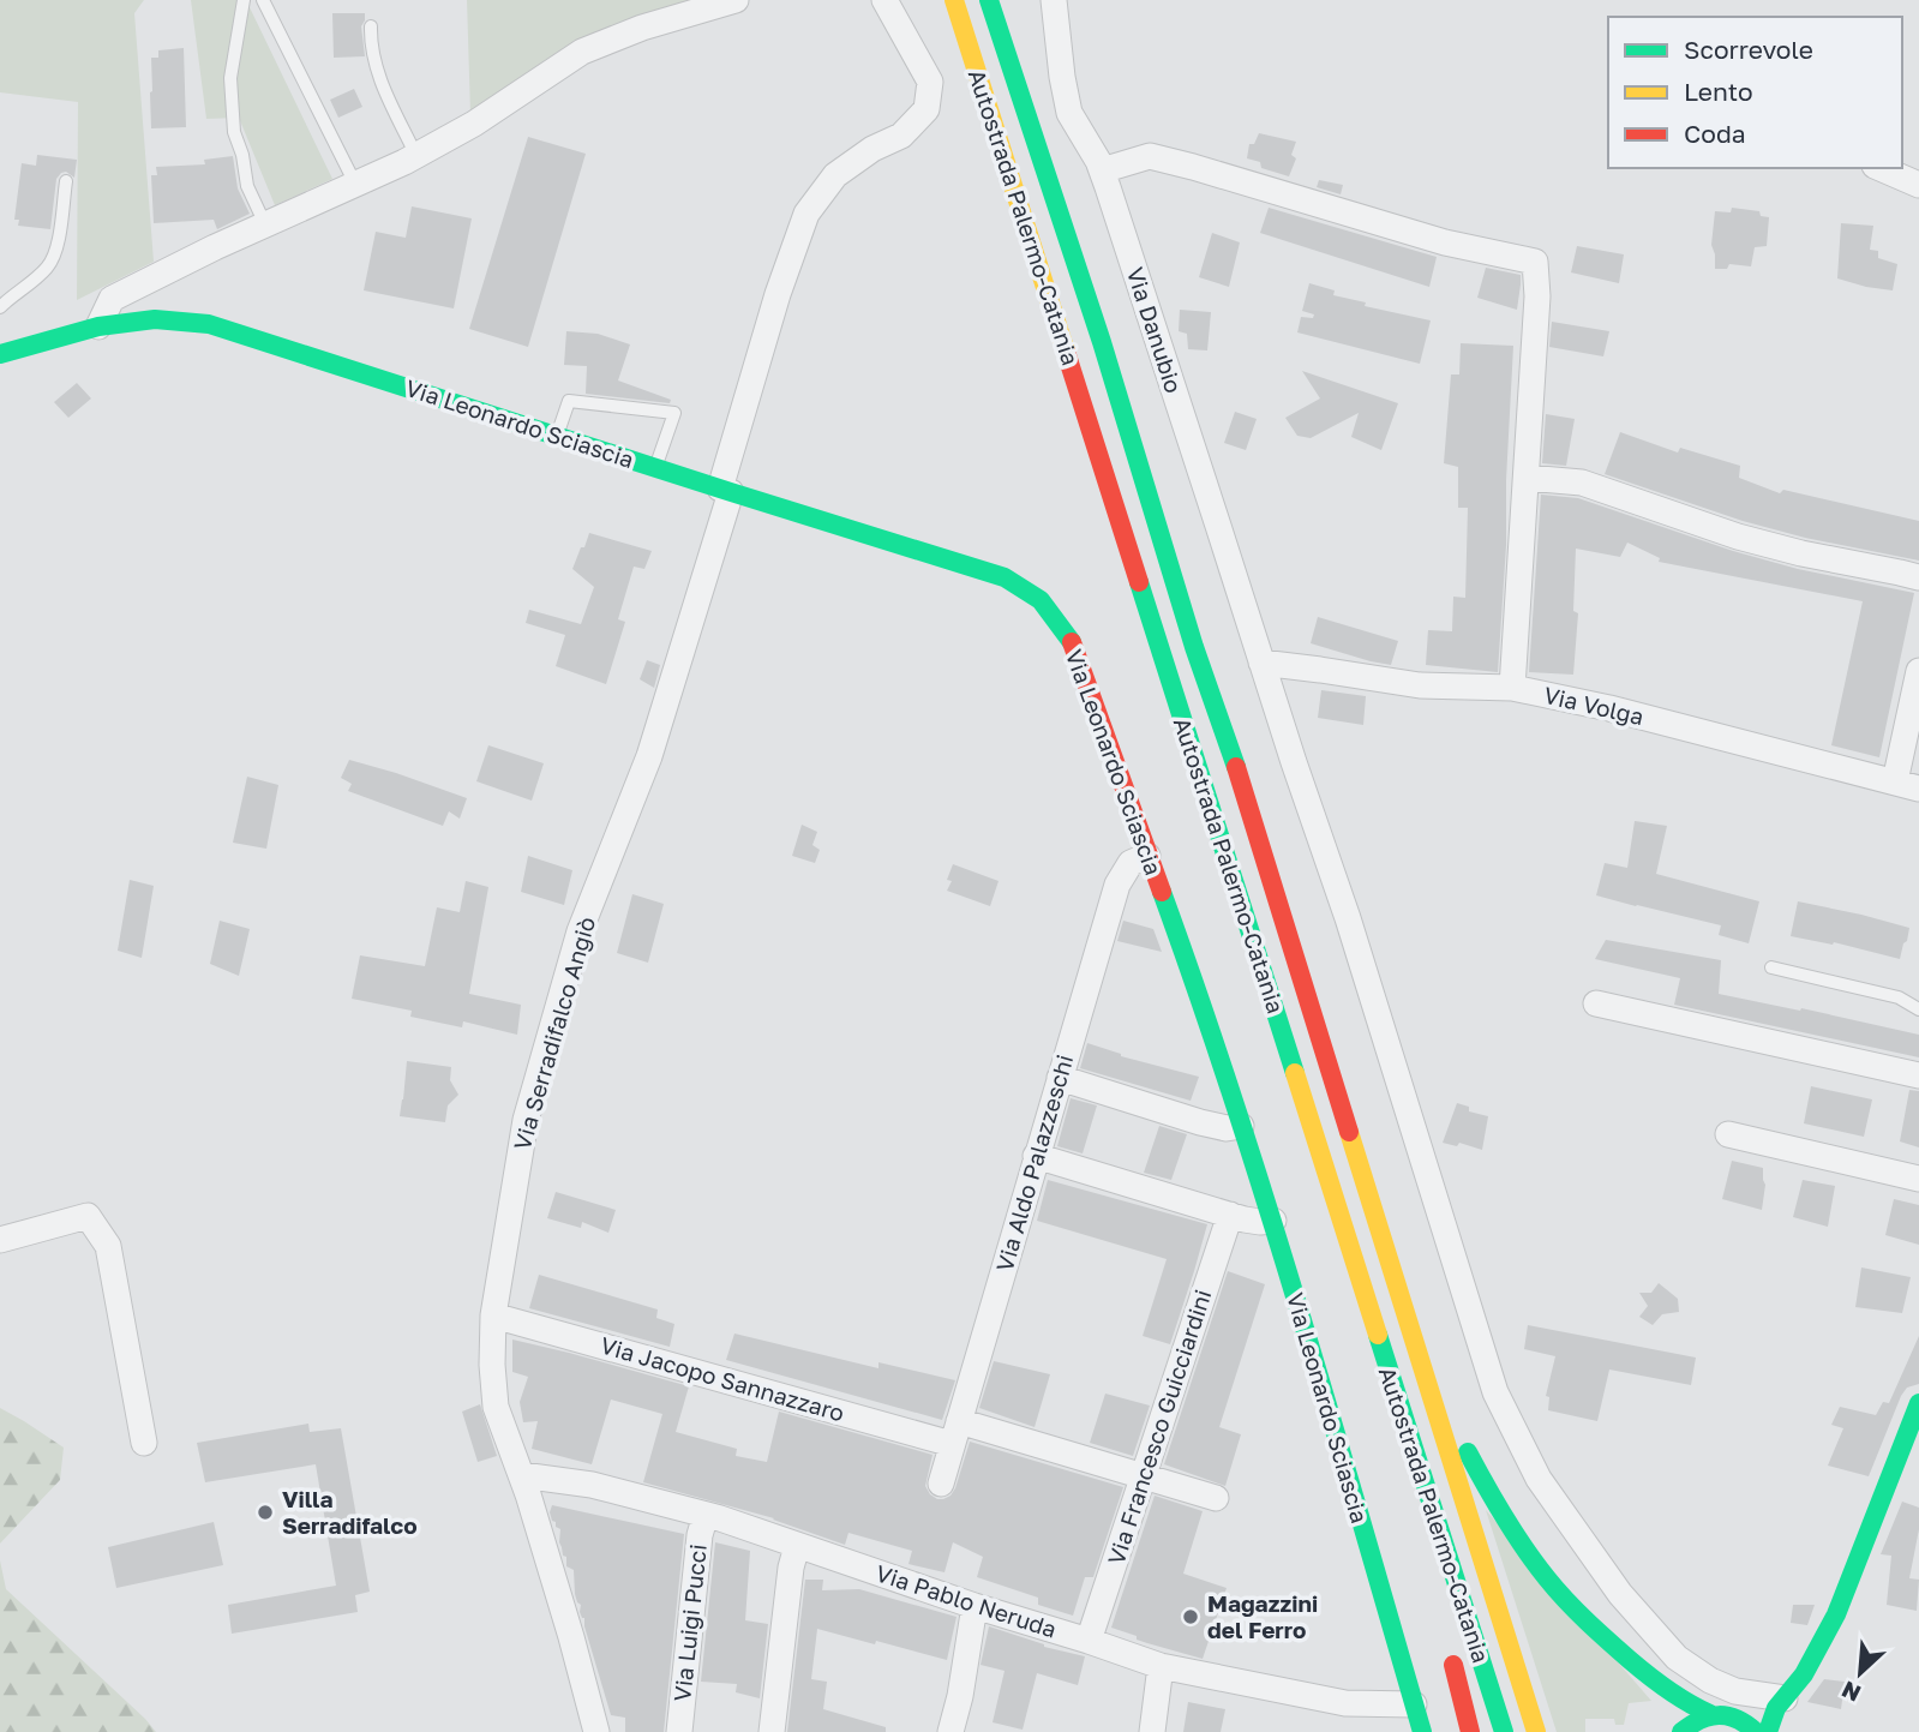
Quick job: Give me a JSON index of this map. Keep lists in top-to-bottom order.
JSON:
{
  "streets": {
    "main road": ["Autostrada Palermo-Catania", "Via Leonardo Sciascia"],
    "street": [
      "Via Danubio",
      "Via Volga",
      "Via Serradifalco Angiò",
      "Via Aldo Palazzeschi",
      "Via Jacopo Sannazzaro",
      "Via Francesco Guicciardini",
      "Via Pablo Neruda",
      "Via Luigi Pucci"
    ]
  },
  "crossings": [
    ["Via Danubio", "Via Volga"],
    ["Via Leonardo Sciascia", "Via Serradifalco Angiò"],
    ["Via Leonardo Sciascia", "Via Aldo Palazzeschi"],
    ["Via Leonardo Sciascia", "Via Pablo Neruda"],
    ["Via Serradifalco Angiò", "Via Jacopo Sannazzaro"],
    ["Via Serradifalco Angiò", "Via Pablo Neruda"],
    ["Via Aldo Palazzeschi", "Via Jacopo Sannazzaro"],
    ["Via Jacopo Sannazzaro", "Via Francesco Guicciardini"],
    ["Via Francesco Guicciardini", "Via Pablo Neruda"],
    ["Via Pablo Neruda", "Via Luigi Pucci"]
  ],
  "places": ["Villa Serradifalco", "Magazzini del Ferro"],
  "legend": ["Scorrevole", "Lento", "Coda"],
  "north": "bottom left"
}
